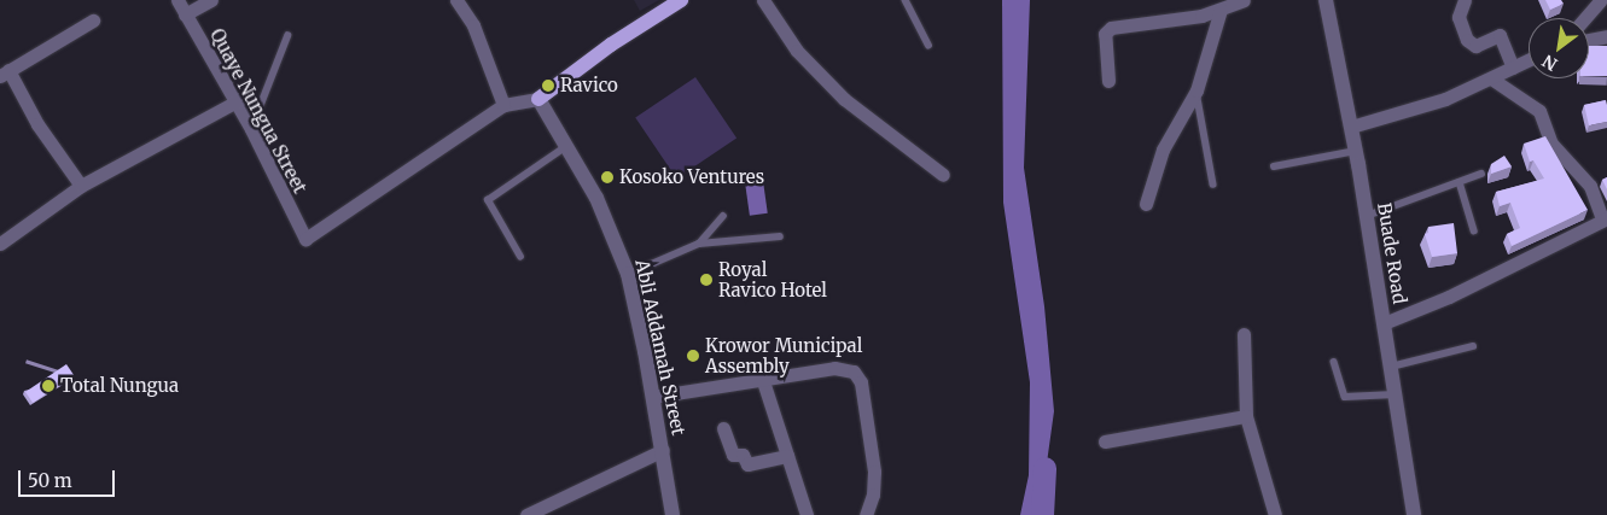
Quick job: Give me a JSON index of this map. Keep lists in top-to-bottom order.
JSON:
{
  "streets": {
    "street": ["Quaye Nungua Street", "Buade Road", "Abli Addamah Street"]
  },
  "places": [
    "Ravico",
    "Kosoko Ventures",
    "Royal Ravico Hotel",
    "Krowor Municipal Assembly",
    "Total Nungua"
  ],
  "scale_bar": "50 m",
  "north": "bottom left"
}
